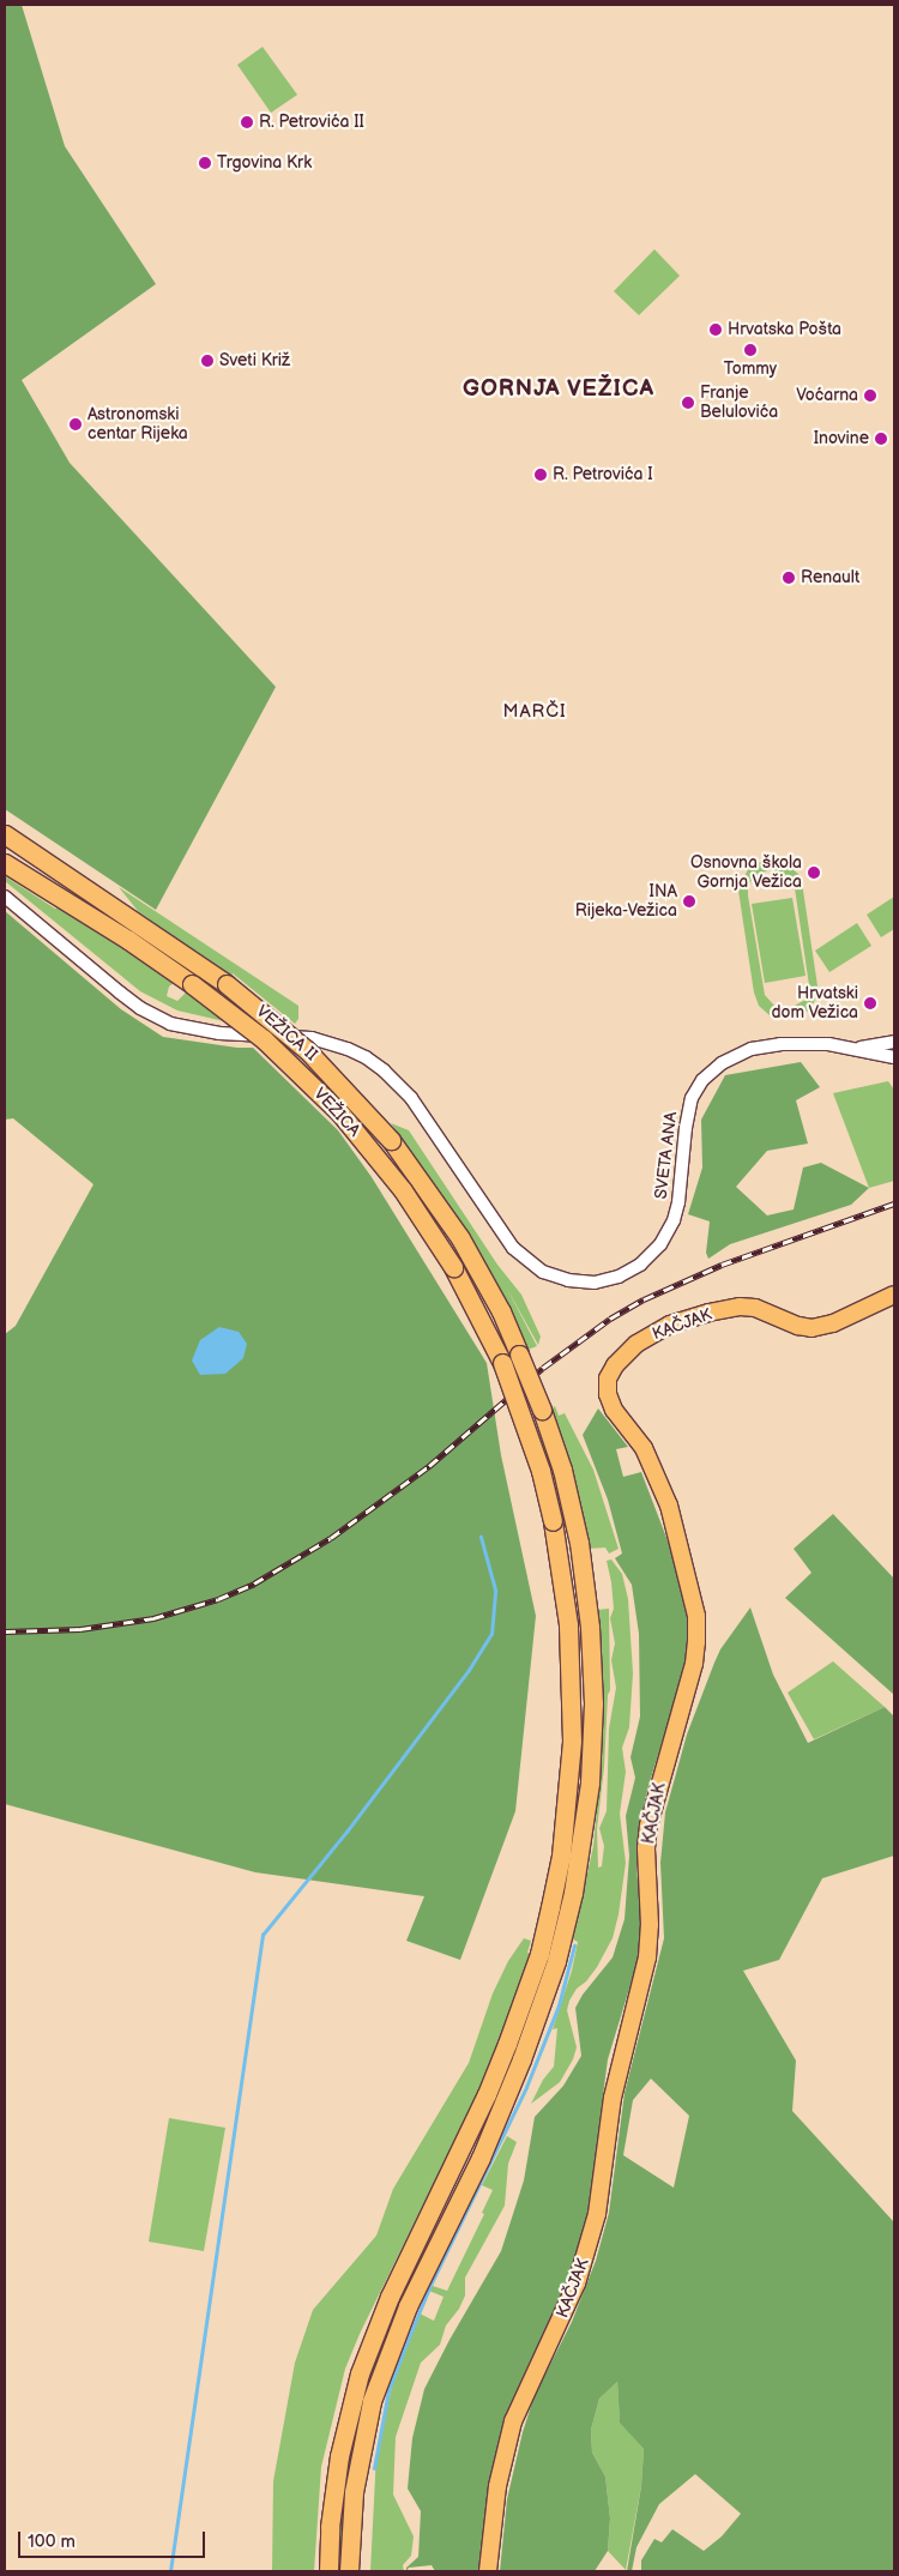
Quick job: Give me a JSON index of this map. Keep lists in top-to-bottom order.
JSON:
{
  "streets": {
    "highway": ["VEŽICA II", "VEŽICA"],
    "main road": ["KAČJAK"],
    "street": ["SVETA ANA"]
  },
  "districts": ["GORNJA VEŽICA", "MARČI"],
  "places": [
    "R. Petrovića II",
    "Trgovina Krk",
    "Hrvatska Pošta",
    "Tommy",
    "Sveti Križ",
    "Voćarna",
    "Franje Belulovića",
    "Astronomski centar Rijeka",
    "Inovine",
    "R. Petrovića I",
    "Renault",
    "Osnovna škola Gornja Vežica",
    "INA Rijeka-Vežica",
    "Hrvatski dom Vežica"
  ],
  "scale_bar": "100 m"
}
